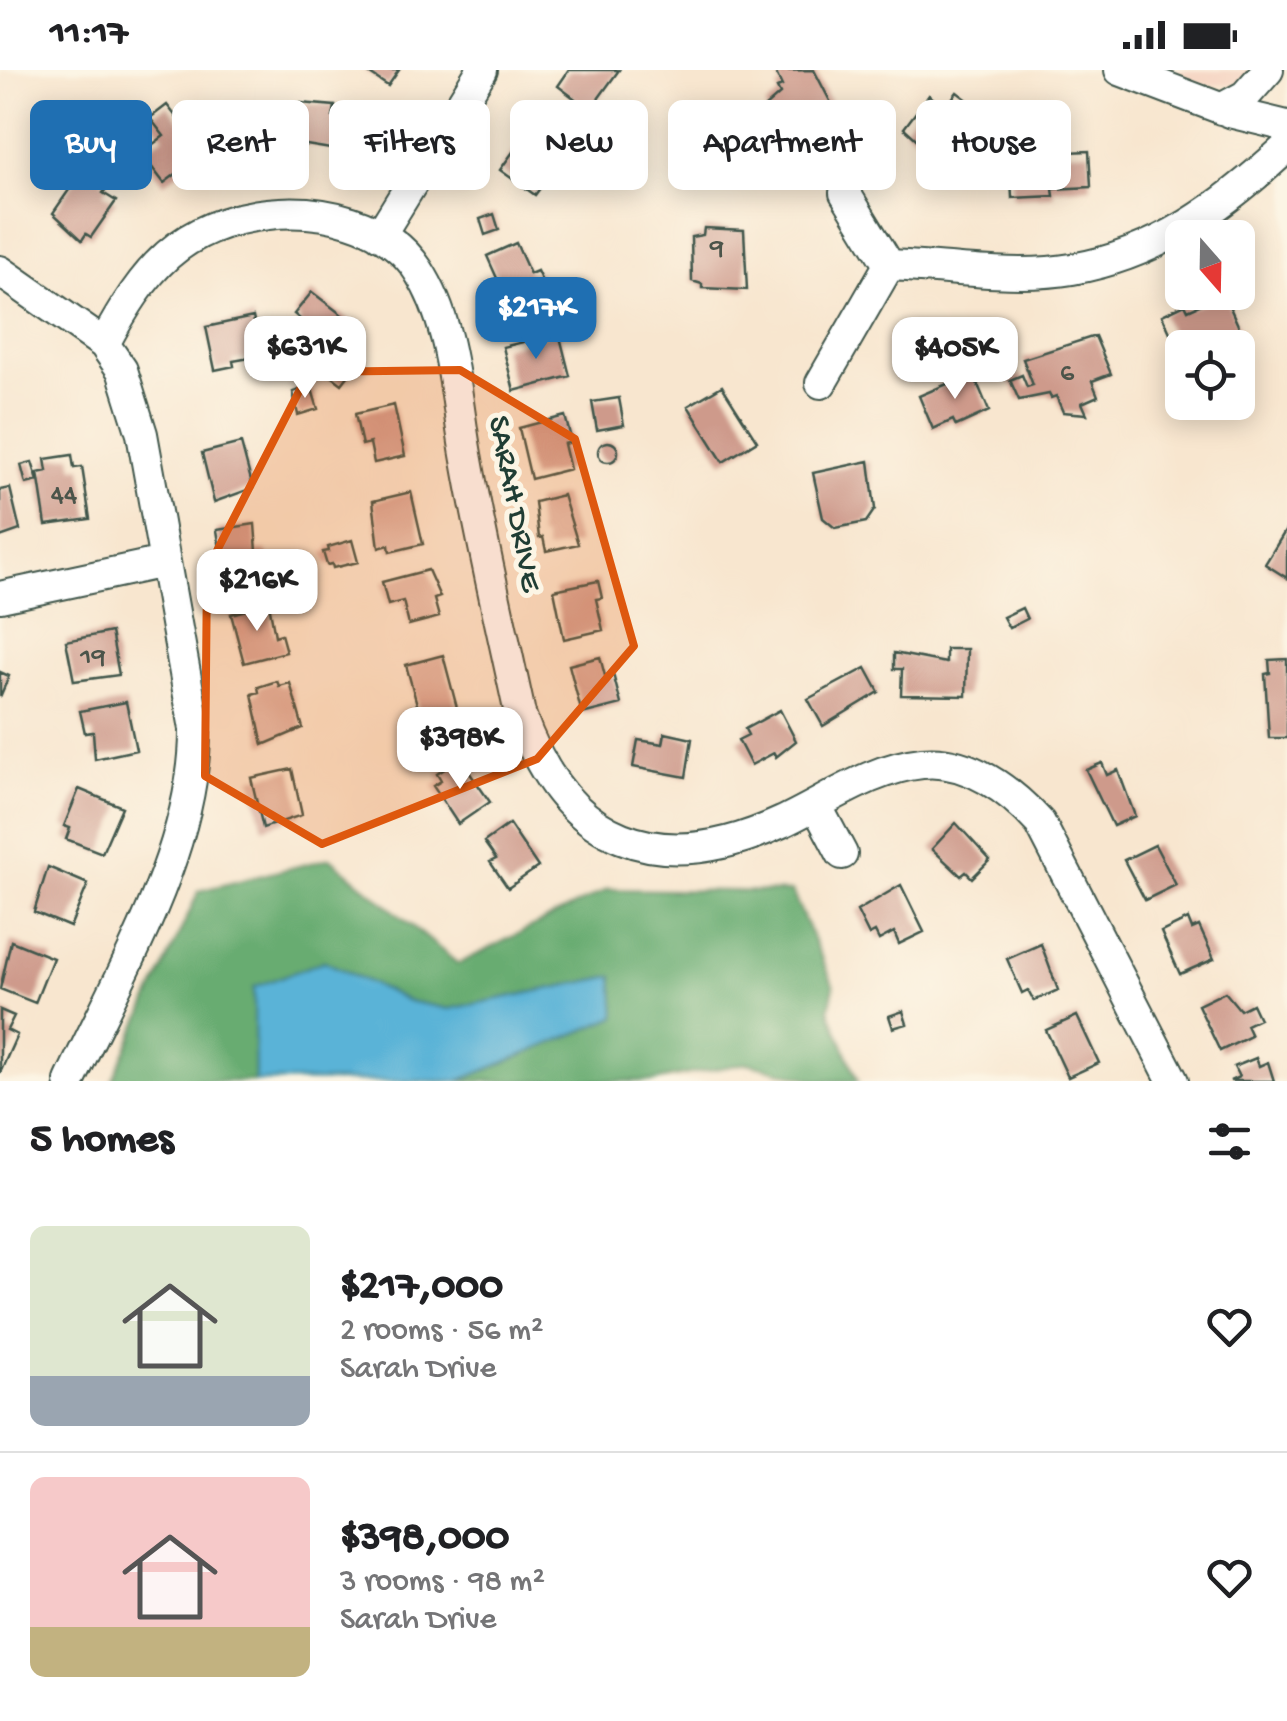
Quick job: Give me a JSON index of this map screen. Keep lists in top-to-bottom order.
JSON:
{
  "streets": {
    "street": ["SARAH DRIVE"]
  },
  "house_numbers": [
    "9",
    "6",
    "44",
    "19"
  ],
  "north": "bottom",
  "page": {
    "status": "11:17",
    "chip": [
      "Buy",
      "Rent",
      "Filters",
      "New",
      "Apartment",
      "House"
    ],
    "price": [
      "$217K",
      "$631K",
      "$405K",
      "$216K",
      "$398K"
    ],
    "heading": "5 homes",
    "list": [
      {
        "name": "$217,000",
        "note": "2 rooms · 56 m² · Sarah Drive"
      },
      {
        "name": "$398,000",
        "note": "3 rooms · 98 m² · Sarah Drive"
      }
    ]
  }
}
